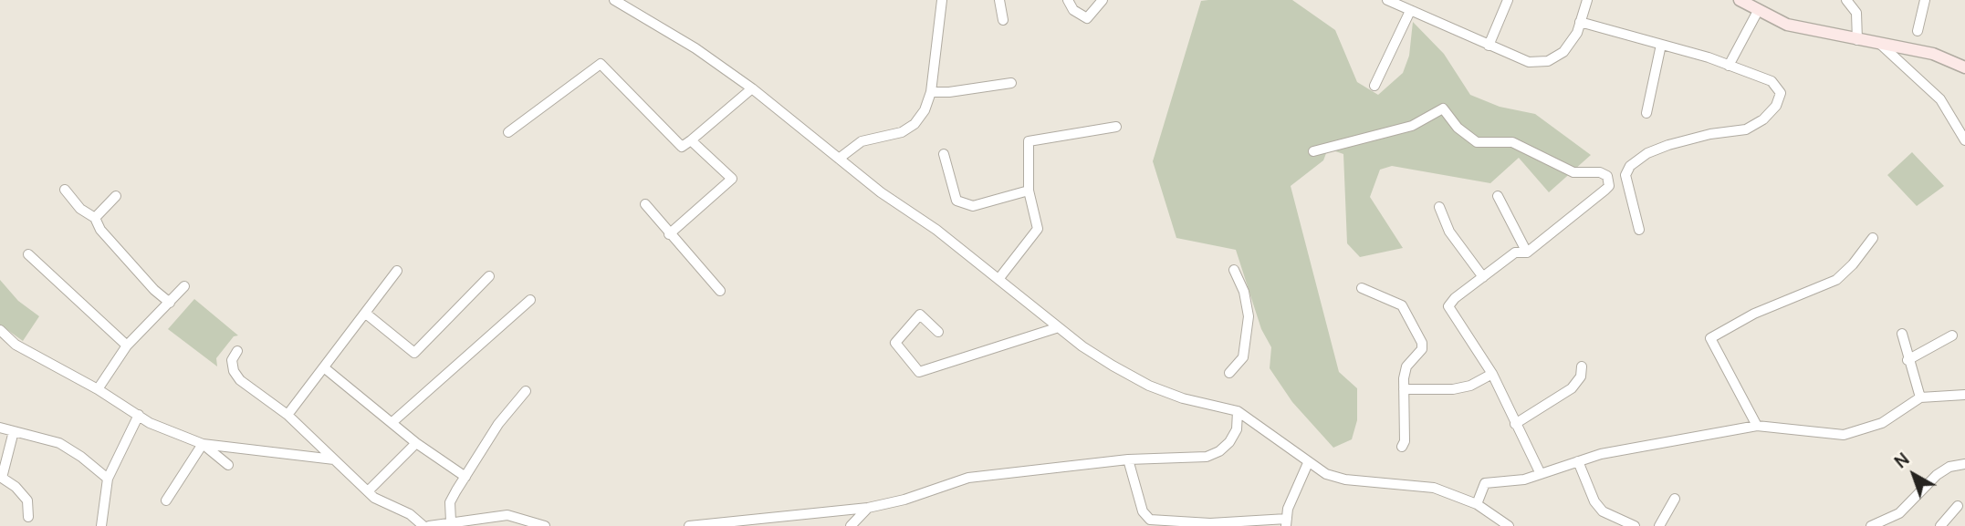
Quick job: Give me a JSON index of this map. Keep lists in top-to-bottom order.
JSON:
{
  "north": "top left"
}
